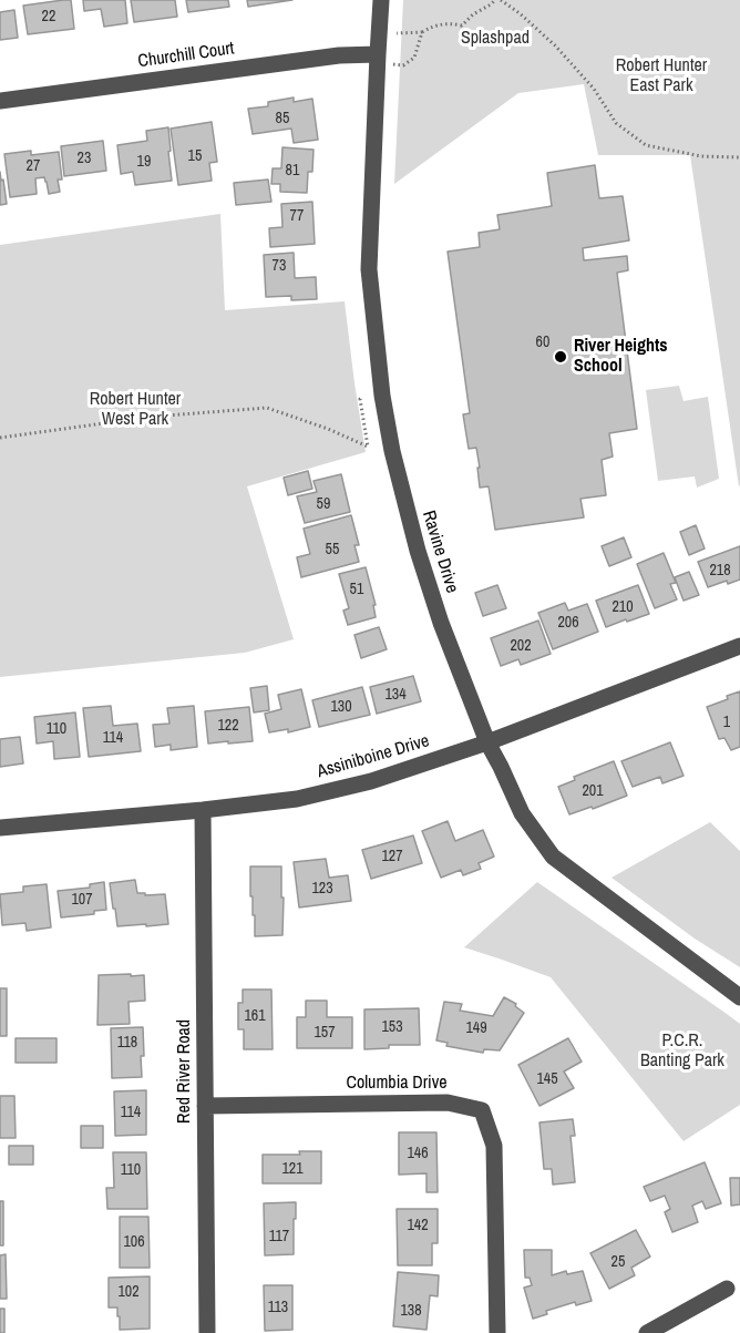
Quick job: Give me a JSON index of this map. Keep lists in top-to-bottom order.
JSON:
{
  "streets": {
    "street": [
      "Churchill Court",
      "Ravine Drive",
      "Assiniboine Drive",
      "Red River Road",
      "Columbia Drive"
    ]
  },
  "crossings": [
    ["Churchill Court", "Ravine Drive"],
    ["Ravine Drive", "Assiniboine Drive"],
    ["Assiniboine Drive", "Red River Road"],
    ["Red River Road", "Columbia Drive"]
  ],
  "parks": [
    "Splashpad",
    "Robert Hunter East Park",
    "Robert Hunter West Park",
    "P.C.R. Banting Park"
  ],
  "places": ["River Heights School"],
  "house_numbers": [
    "22",
    "85",
    "15",
    "23",
    "19",
    "27",
    "81",
    "77",
    "73",
    "60",
    "59",
    "55",
    "218",
    "51",
    "210",
    "206",
    "202",
    "134",
    "130",
    "1",
    "122",
    "110",
    "114",
    "201",
    "127",
    "123",
    "107",
    "161",
    "153",
    "149",
    "157",
    "118",
    "145",
    "114",
    "146",
    "121",
    "110",
    "142",
    "117",
    "106",
    "25",
    "102",
    "113",
    "138"
  ]
}
